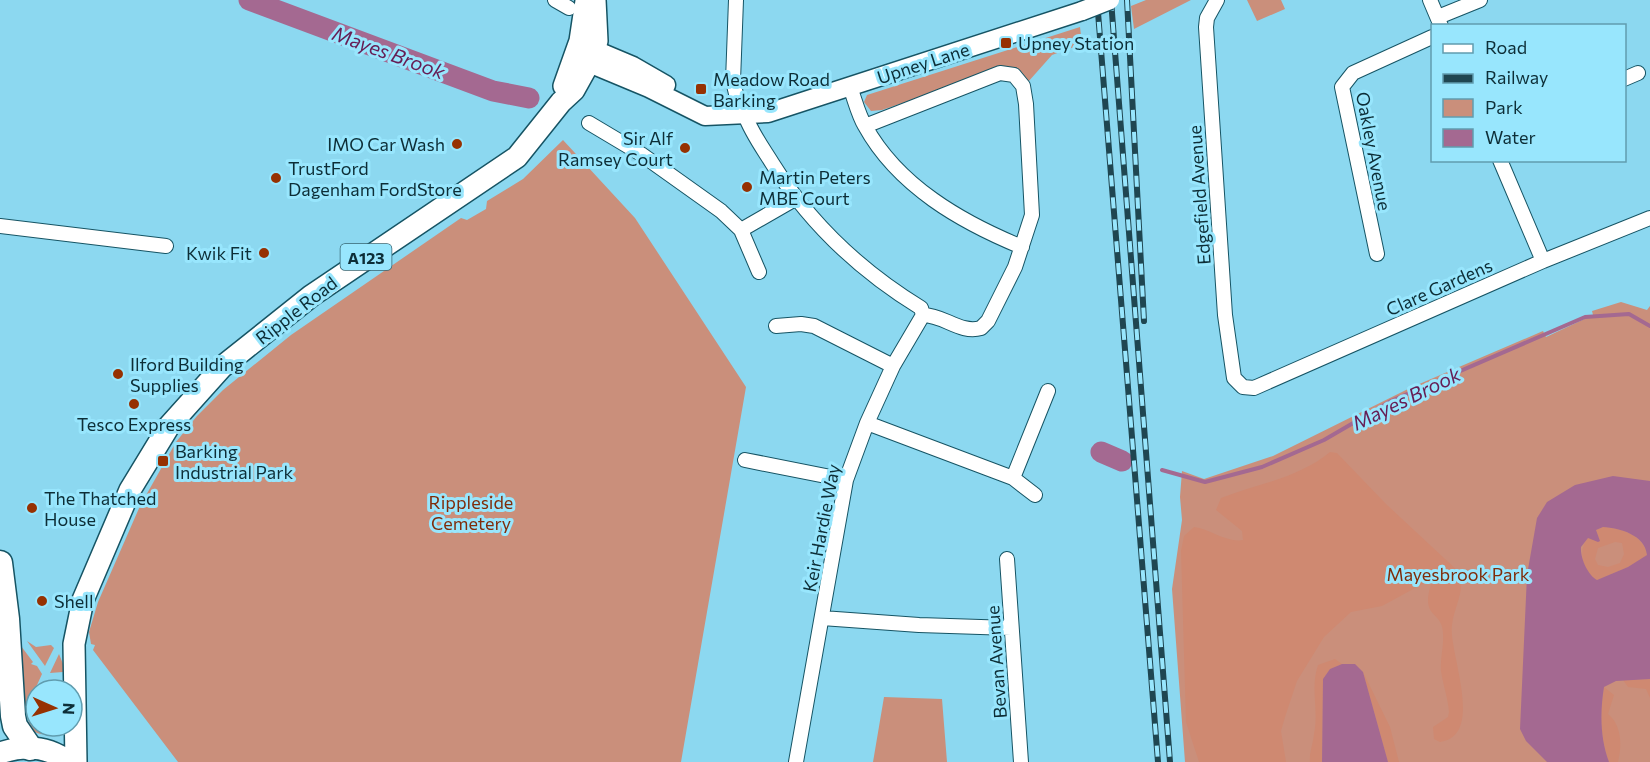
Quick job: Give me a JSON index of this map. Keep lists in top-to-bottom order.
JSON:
{
  "streets": {
    "main road": ["A123", "Ripple Road"],
    "street": [
      "Upney Lane",
      "Oakley Avenue",
      "Edgefield Avenue",
      "Clare Gardens",
      "Keir Hardie Way",
      "Bevan Avenue"
    ]
  },
  "crossings": [
    ["Upney Lane", "Ripple Road"],
    ["Edgefield Avenue", "Clare Gardens"]
  ],
  "water": ["Mayes Brook"],
  "parks": ["Rippleside Cemetery", "Mayesbrook Park"],
  "places": {
    "transit": ["Upney Station", "Meadow Road Barking", "Barking Industrial Park"],
    "other": [
      "IMO Car Wash",
      "Sir Alf Ramsey Court",
      "TrustFord Dagenham FordStore",
      "Martin Peters MBE Court",
      "Kwik Fit",
      "Ilford Building Supplies",
      "Tesco Express",
      "The Thatched House",
      "Shell"
    ]
  },
  "legend": [
    "Road",
    "Railway",
    "Park",
    "Water"
  ],
  "north": "right"
}
